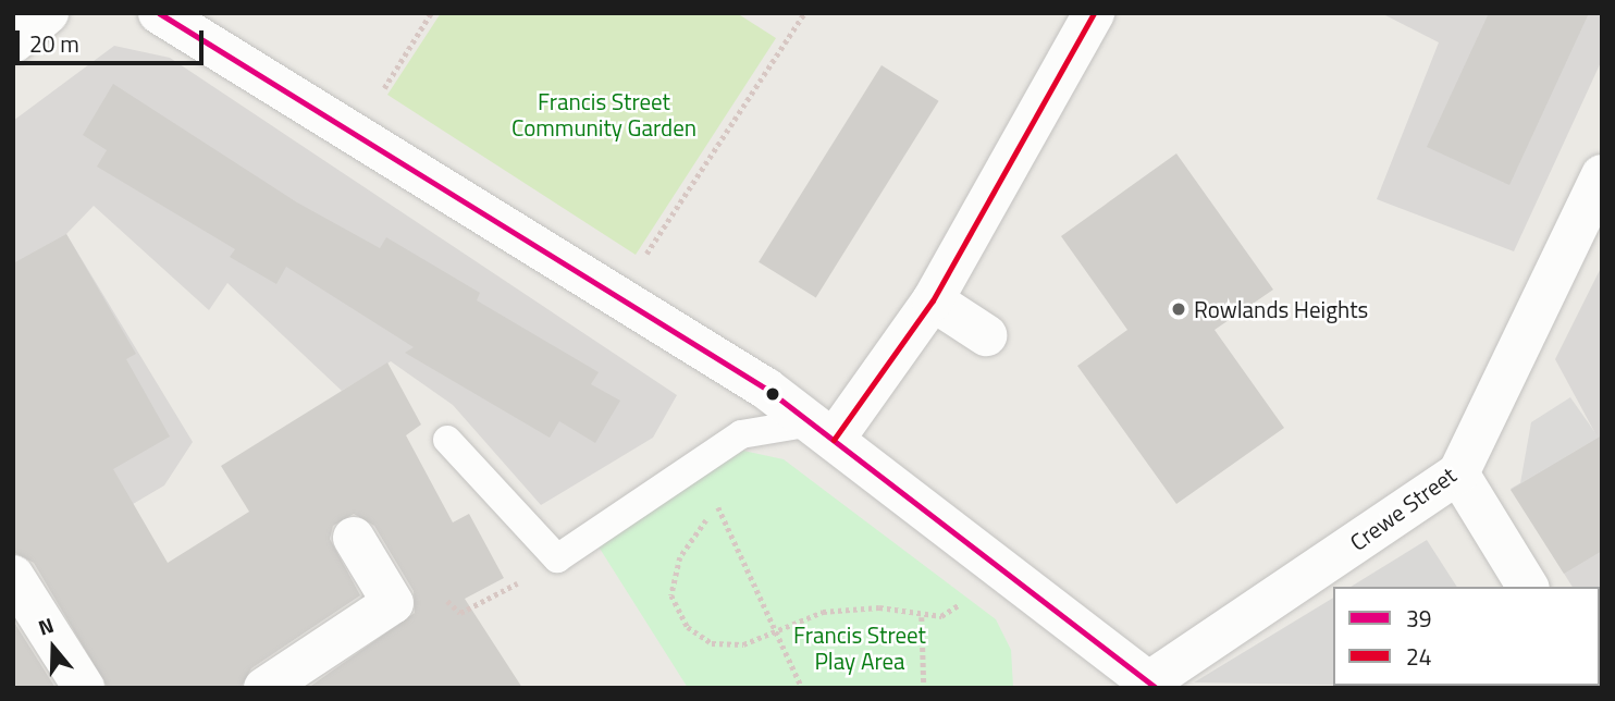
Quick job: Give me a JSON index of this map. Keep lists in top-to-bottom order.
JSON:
{
  "streets": {
    "street": ["Crewe Street"]
  },
  "parks": ["Francis Street Community Garden", "Francis Street Play Area"],
  "places": ["Rowlands Heights"],
  "lines": ["transit line 39", "transit line 24"],
  "legend": ["39", "24"],
  "scale_bar": "20 m",
  "north": "top"
}
